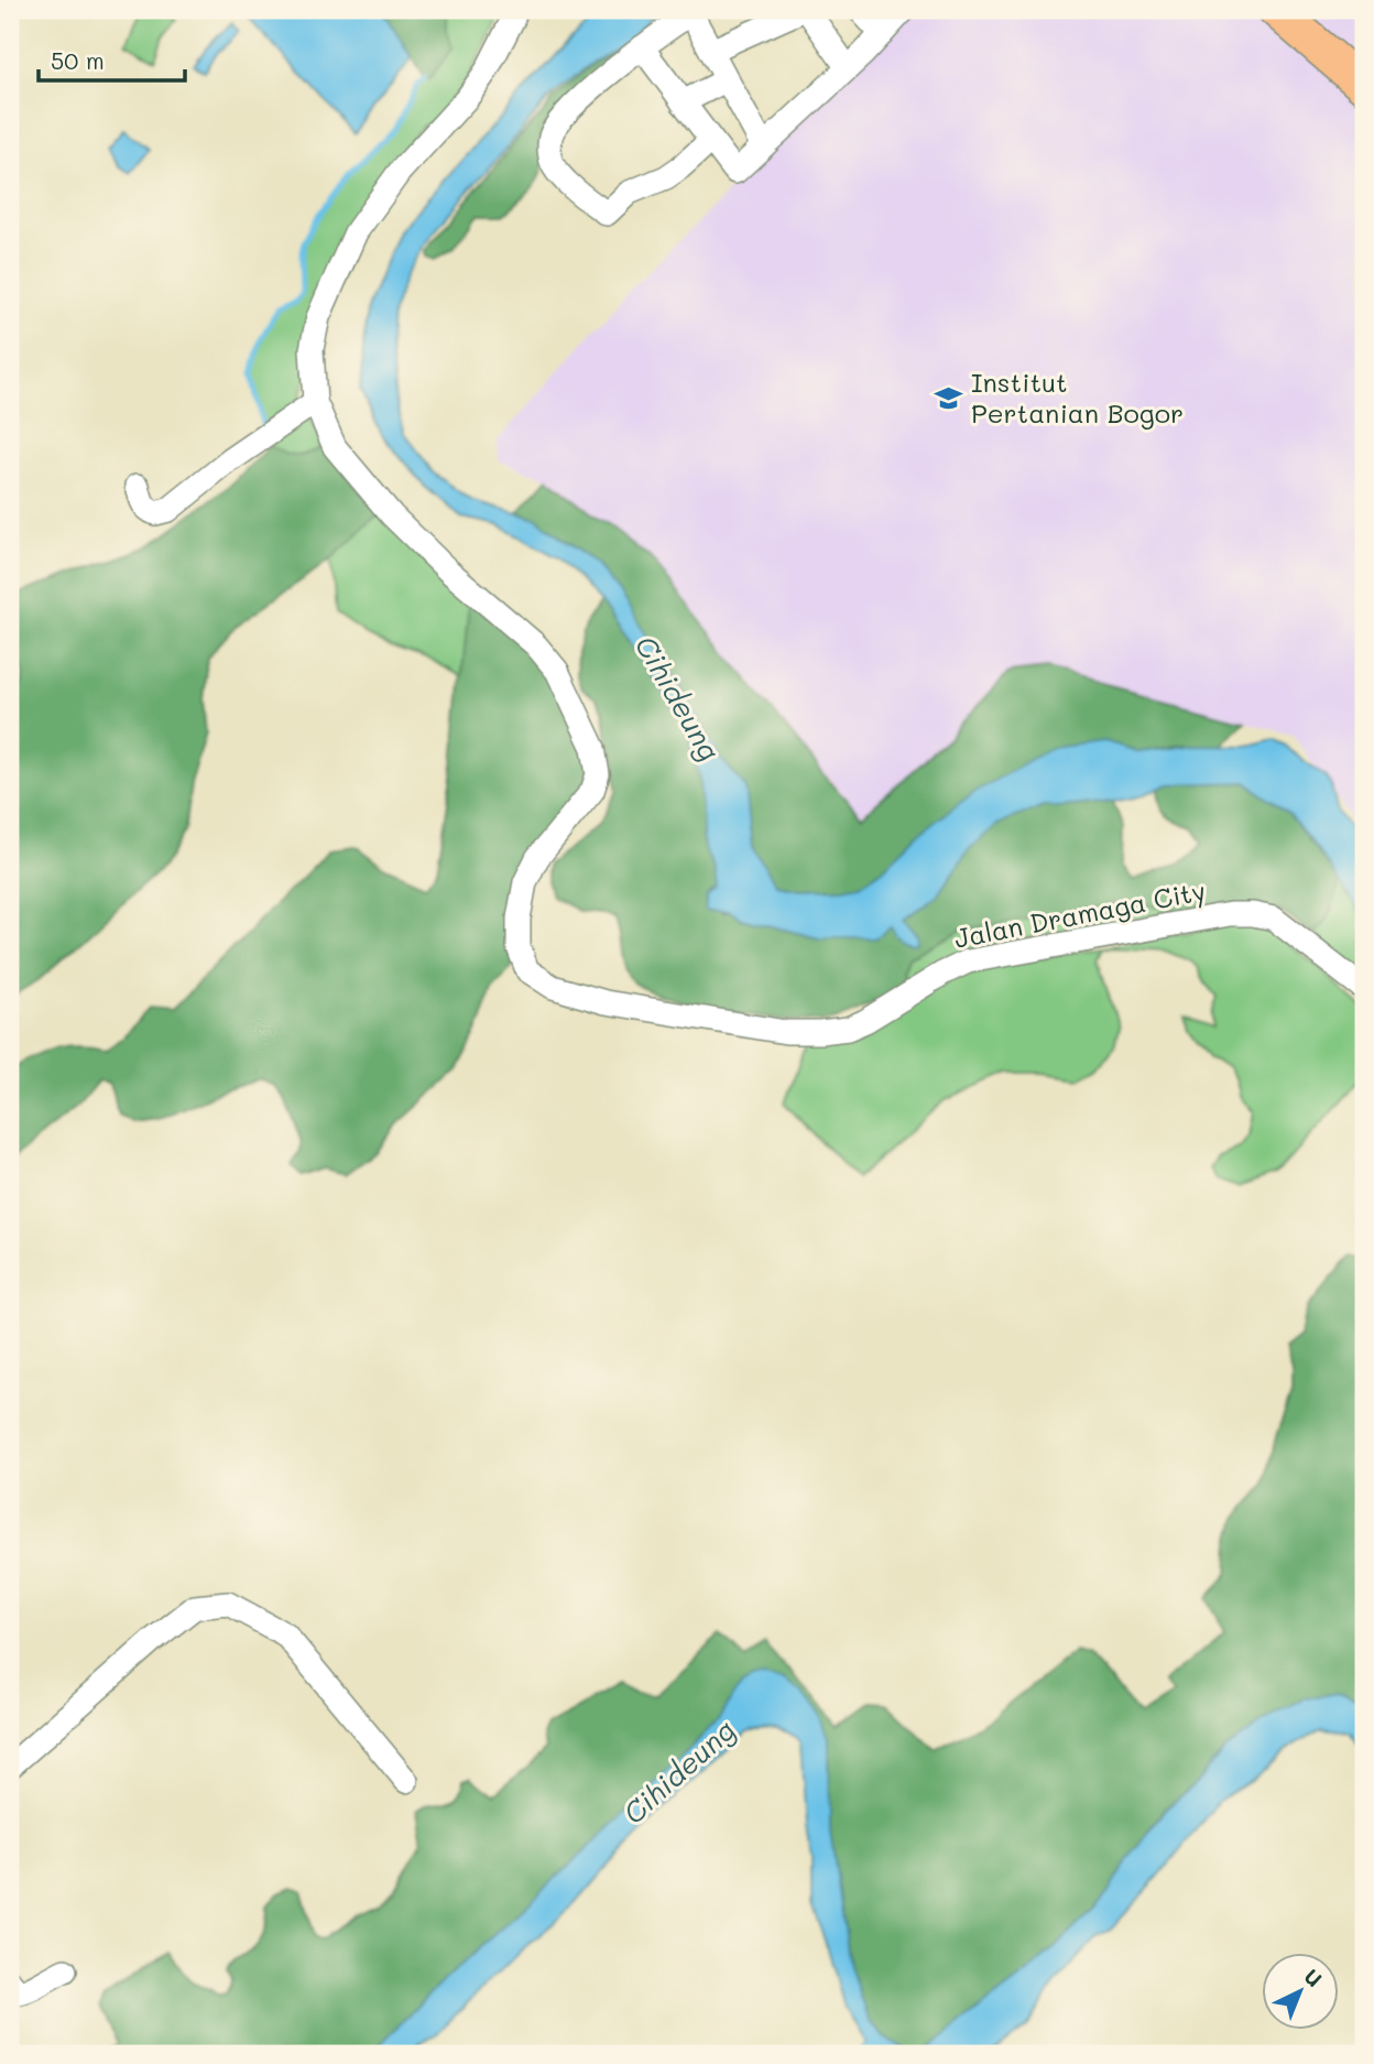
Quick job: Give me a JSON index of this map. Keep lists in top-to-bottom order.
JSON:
{
  "streets": {
    "street": ["Jalan Dramaga City"]
  },
  "water": ["Cihideung"],
  "places": {
    "school or university": ["Institut Pertanian Bogor"]
  },
  "scale_bar": "50 m",
  "north": "top right"
}
